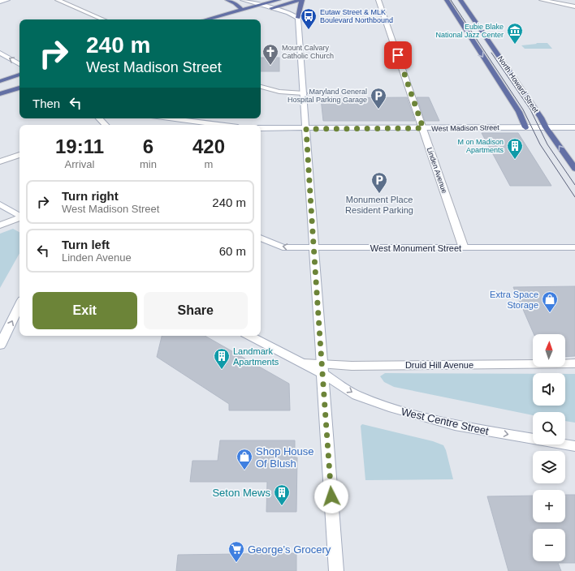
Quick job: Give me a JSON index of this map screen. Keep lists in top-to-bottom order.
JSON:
{
  "streets": {
    "main road": ["North Howard Street"],
    "street": [
      "West Madison Street",
      "Linden Avenue",
      "West Monument Street",
      "Druid Hill Avenue",
      "West Centre Street"
    ]
  },
  "crossings": [
    ["North Howard Street", "West Madison Street"],
    ["West Madison Street", "Linden Avenue"],
    ["Linden Avenue", "West Monument Street"],
    ["Druid Hill Avenue", "West Centre Street"]
  ],
  "one_way": ["West Centre Street"],
  "places": {
    "bus stop": ["Eutaw Street & MLK Boulevard Northbound"],
    "museum": ["Eubie Blake National Jazz Center"],
    "church": ["Mount Calvary Catholic Church"],
    "parking": ["Maryland General Hospital Parking Garage", "Monument Place Resident Parking"],
    "building": ["M on Madison Apartments", "Landmark Apartments", "Seton Mews"],
    "shop": ["Extra Space Storage", "Shop House Of Blush"],
    "supermarket": ["George’s Grocery"]
  },
  "north": "top",
  "page": {
    "turn": ["240 m", "West Madison Street"],
    "then": "Then",
    "eta": [
      "19:11",
      "Arrival",
      "6",
      "min",
      "420",
      "m"
    ],
    "list": [
      {
        "name": "Turn right",
        "note": "West Madison Street",
        "value": "240 m"
      },
      {
        "name": "Turn left",
        "note": "Linden Avenue",
        "value": "60 m"
      }
    ],
    "buttons": ["Exit", "Share"],
    "map_buttons": ["+", "−"]
  }
}
